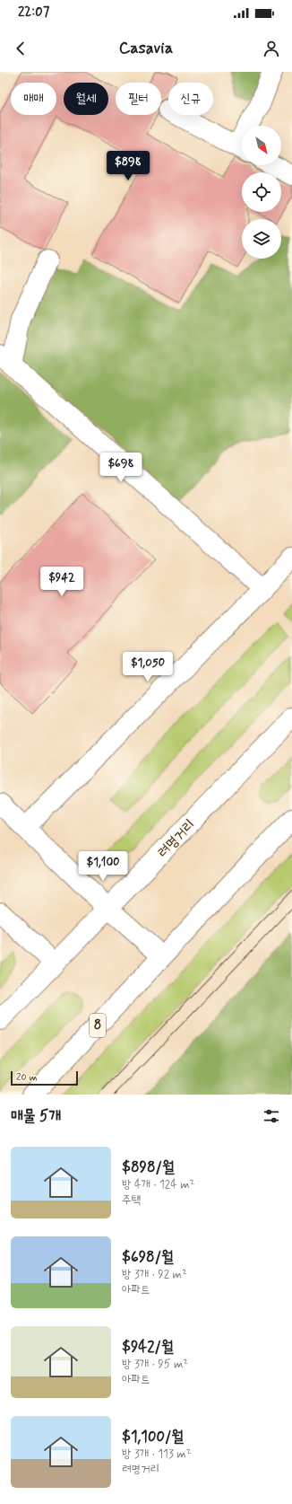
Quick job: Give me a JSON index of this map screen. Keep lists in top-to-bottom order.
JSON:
{
  "streets": {
    "main road": ["려명거리", "8"]
  },
  "scale_bar": "20 m",
  "north": "bottom right",
  "page": {
    "status": "22:07",
    "header": "Casavia",
    "chip": [
      "매매",
      "월세",
      "필터",
      "신규"
    ],
    "price": [
      "$898",
      "$698",
      "$942",
      "$1,050",
      "$1,100"
    ],
    "scale": "20 m",
    "heading": "매물 5개",
    "list": [
      {
        "name": "$898/월",
        "note": "방 4개 · 124 m² · 주택"
      },
      {
        "name": "$698/월",
        "note": "방 3개 · 92 m² · 아파트"
      },
      {
        "name": "$942/월",
        "note": "방 3개 · 95 m² · 아파트"
      },
      {
        "name": "$1,100/월",
        "note": "방 3개 · 113 m² · 려명거리"
      }
    ]
  }
}
